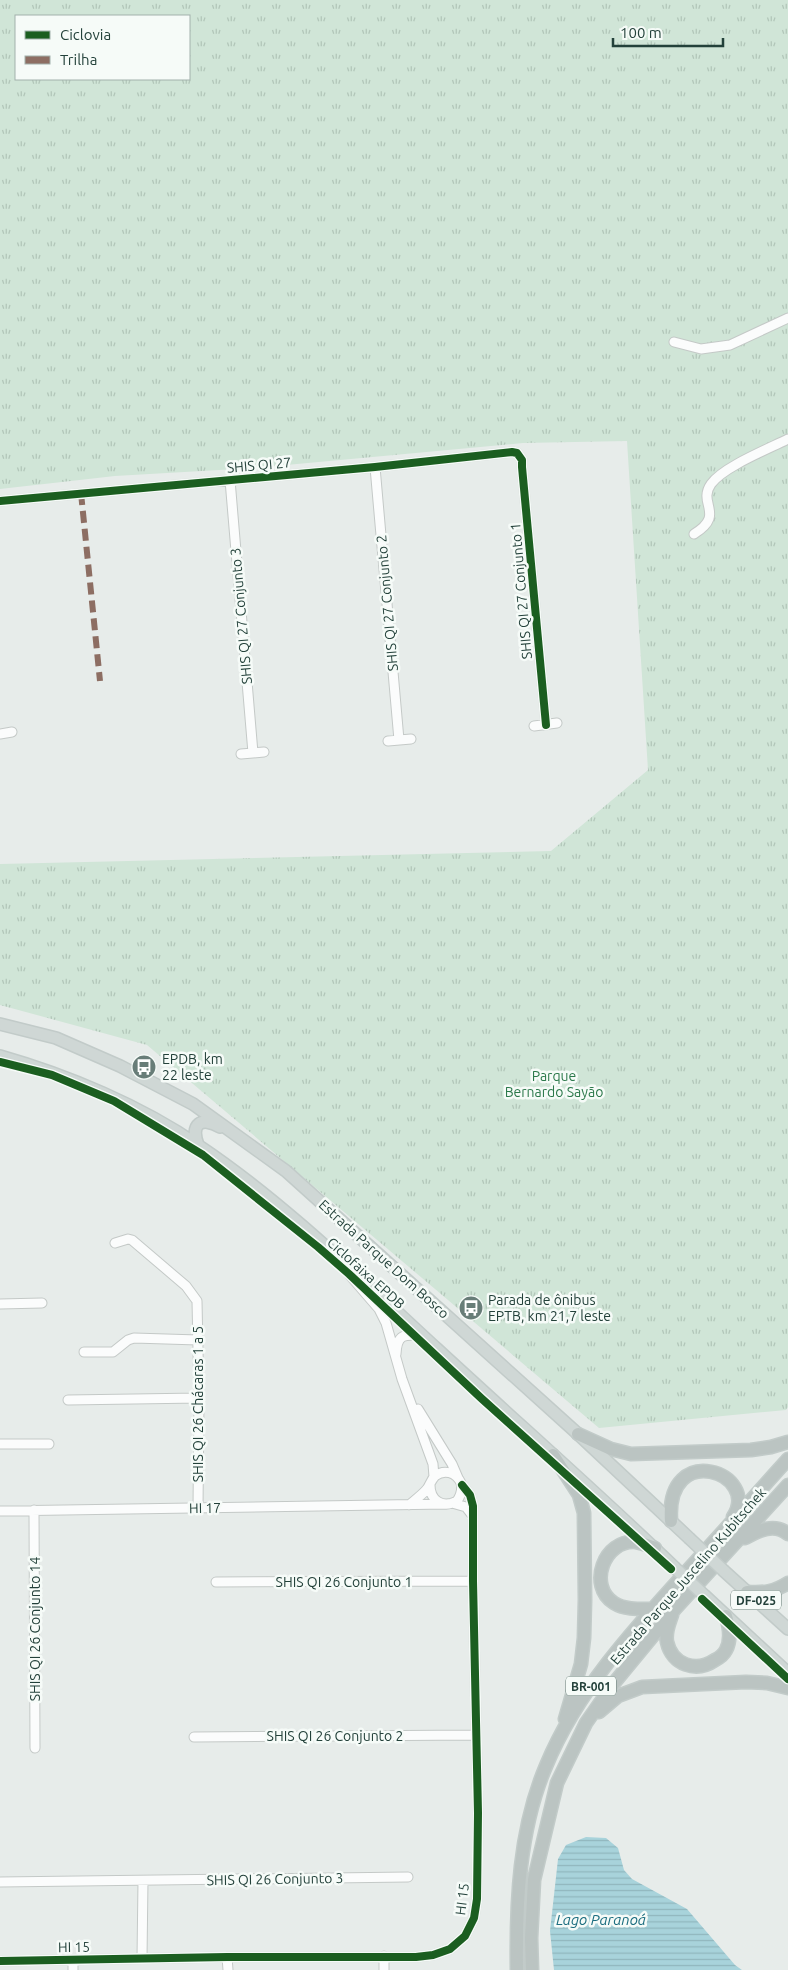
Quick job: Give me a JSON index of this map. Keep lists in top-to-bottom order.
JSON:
{
  "streets": {
    "highway": ["Estrada Parque Juscelino Kubitschek", "BR-001"],
    "main road": ["Estrada Parque Dom Bosco", "DF-025"],
    "street": [
      "SHIS QI 27",
      "SHIS QI 27 Conjunto 1",
      "SHIS QI 27 Conjunto 2",
      "SHIS QI 27 Conjunto 3",
      "SHIS QI 26 Chácaras 1 a 5",
      "HI 17",
      "SHIS QI 26 Conjunto 1",
      "SHIS QI 26 Conjunto 14",
      "SHIS QI 26 Conjunto 2",
      "SHIS QI 26 Conjunto 3",
      "HI 15"
    ],
    "cycle path": ["Ciclofaixa EPDB"]
  },
  "crossings": [
    ["SHIS QI 27", "SHIS QI 27 Conjunto 1"],
    ["SHIS QI 27", "SHIS QI 27 Conjunto 2"],
    ["SHIS QI 27", "SHIS QI 27 Conjunto 3"],
    ["SHIS QI 26 Chácaras 1 a 5", "HI 17"],
    ["HI 17", "SHIS QI 26 Conjunto 14"],
    ["HI 17", "HI 15"],
    ["SHIS QI 26 Conjunto 1", "HI 15"],
    ["SHIS QI 26 Conjunto 2", "HI 15"]
  ],
  "water": ["Lago Paranoá"],
  "parks": ["Parque Bernardo Sayão"],
  "places": {
    "bus stop": ["EPDB, km 22 leste", "Parada de ônibus EPTB, km 21,7 leste"]
  },
  "legend": ["Ciclovia", "Trilha"],
  "scale_bar": "100 m"
}
